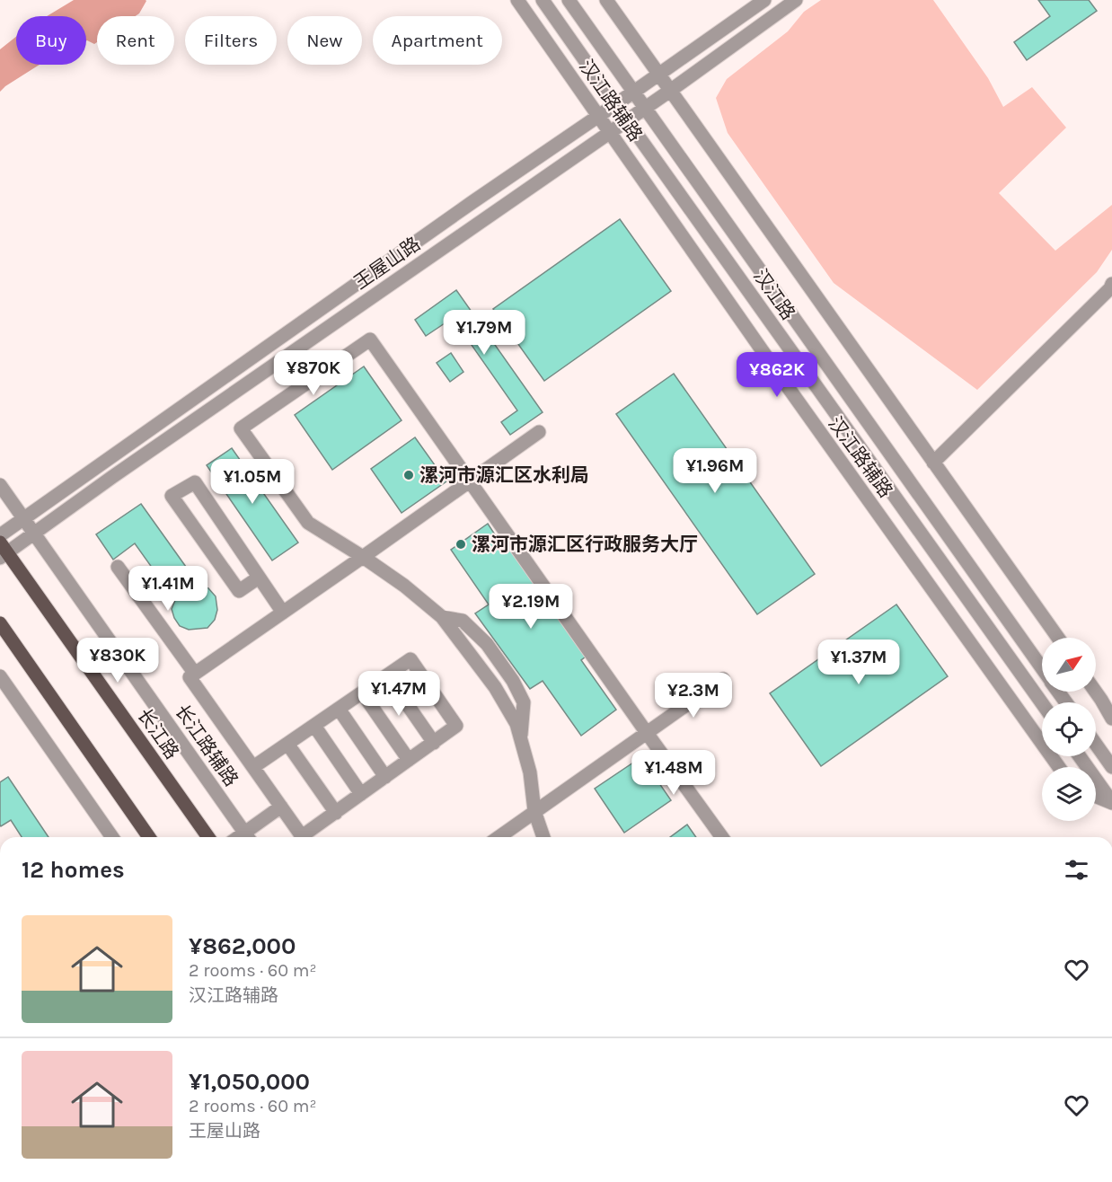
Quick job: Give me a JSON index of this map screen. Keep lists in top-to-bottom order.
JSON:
{
  "streets": {
    "main road": ["长江路"],
    "street": [
      "汉江路辅路",
      "王屋山路",
      "汉江路",
      "长江路辅路"
    ]
  },
  "crossings": [
    ["汉江路辅路", "王屋山路"],
    ["王屋山路", "汉江路"],
    ["王屋山路", "长江路"],
    ["王屋山路", "长江路辅路"]
  ],
  "places": ["漯河市源汇区水利局", "漯河市源汇区行政服务大厅"],
  "north": "top right",
  "page": {
    "chip": [
      "Buy",
      "Rent",
      "Filters",
      "New",
      "Apartment"
    ],
    "price": [
      "¥1.79M",
      "¥870K",
      "¥862K",
      "¥1.96M",
      "¥1.05M",
      "¥1.41M",
      "¥2.19M",
      "¥830K",
      "¥1.37M",
      "¥1.47M",
      "¥2.3M",
      "¥1.48M"
    ],
    "heading": "12 homes",
    "list": [
      {
        "name": "¥862,000",
        "note": "2 rooms · 60 m² · 汉江路辅路"
      },
      {
        "name": "¥1,050,000",
        "note": "2 rooms · 60 m² · 王屋山路"
      }
    ]
  }
}
